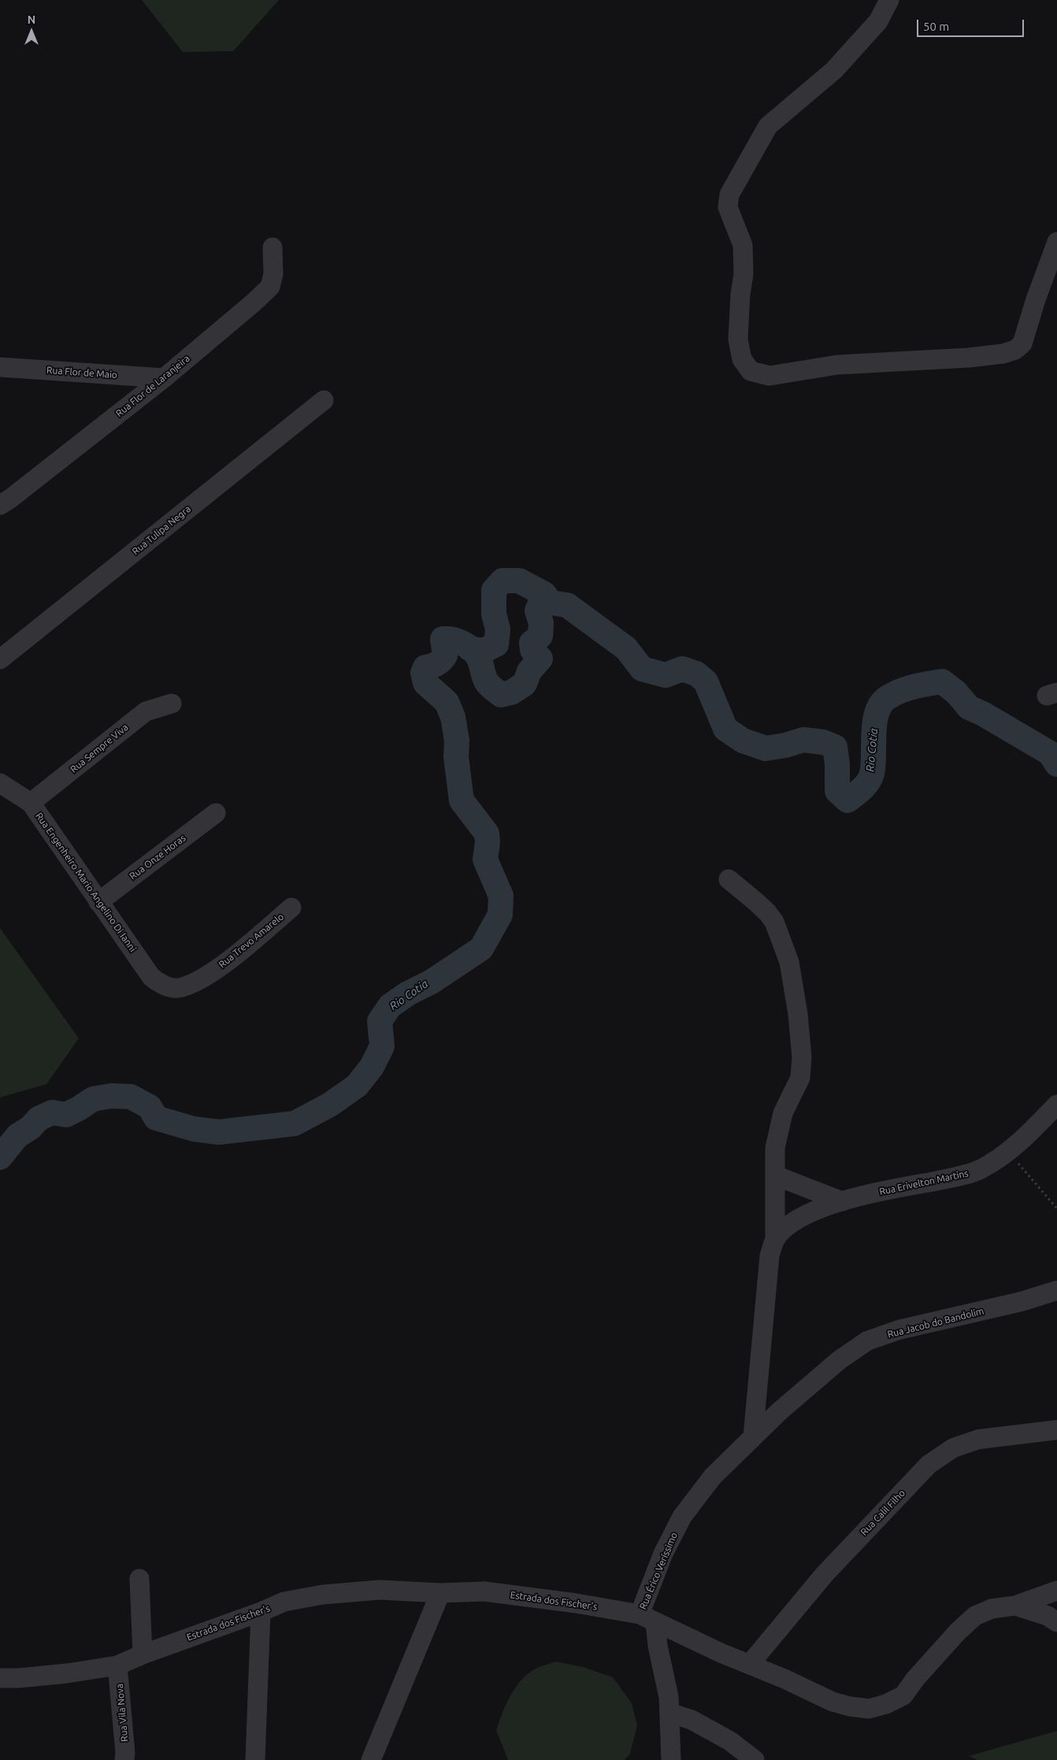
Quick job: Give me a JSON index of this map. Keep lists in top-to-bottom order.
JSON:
{
  "streets": {
    "street": [
      "Rua Flor de Maio",
      "Rua Flor de Laranjeira",
      "Rua Tulipa Negra",
      "Rua Sempre Viva",
      "Rua Onze Horas",
      "Rua Engenheiro Mario Angelino Di Ianni",
      "Rua Trevo Amarelo",
      "Rua Erivelton Martins",
      "Rua Jacob do Bandolim",
      "Rua Calil Filho",
      "Rua Érico Veríssimo",
      "Estrada dos Fischer's",
      "Rua Vila Nova"
    ]
  },
  "crossings": [
    ["Rua Flor de Maio", "Rua Flor de Laranjeira"],
    ["Rua Sempre Viva", "Rua Engenheiro Mario Angelino Di Ianni"],
    ["Rua Onze Horas", "Rua Engenheiro Mario Angelino Di Ianni"],
    ["Rua Engenheiro Mario Angelino Di Ianni", "Rua Trevo Amarelo"],
    ["Rua Jacob do Bandolim", "Rua Érico Veríssimo"],
    ["Rua Calil Filho", "Estrada dos Fischer's"],
    ["Rua Érico Veríssimo", "Estrada dos Fischer's"],
    ["Estrada dos Fischer's", "Rua Vila Nova"]
  ],
  "water": ["Rio Cotia"],
  "scale_bar": "50 m",
  "north": "top"
}
